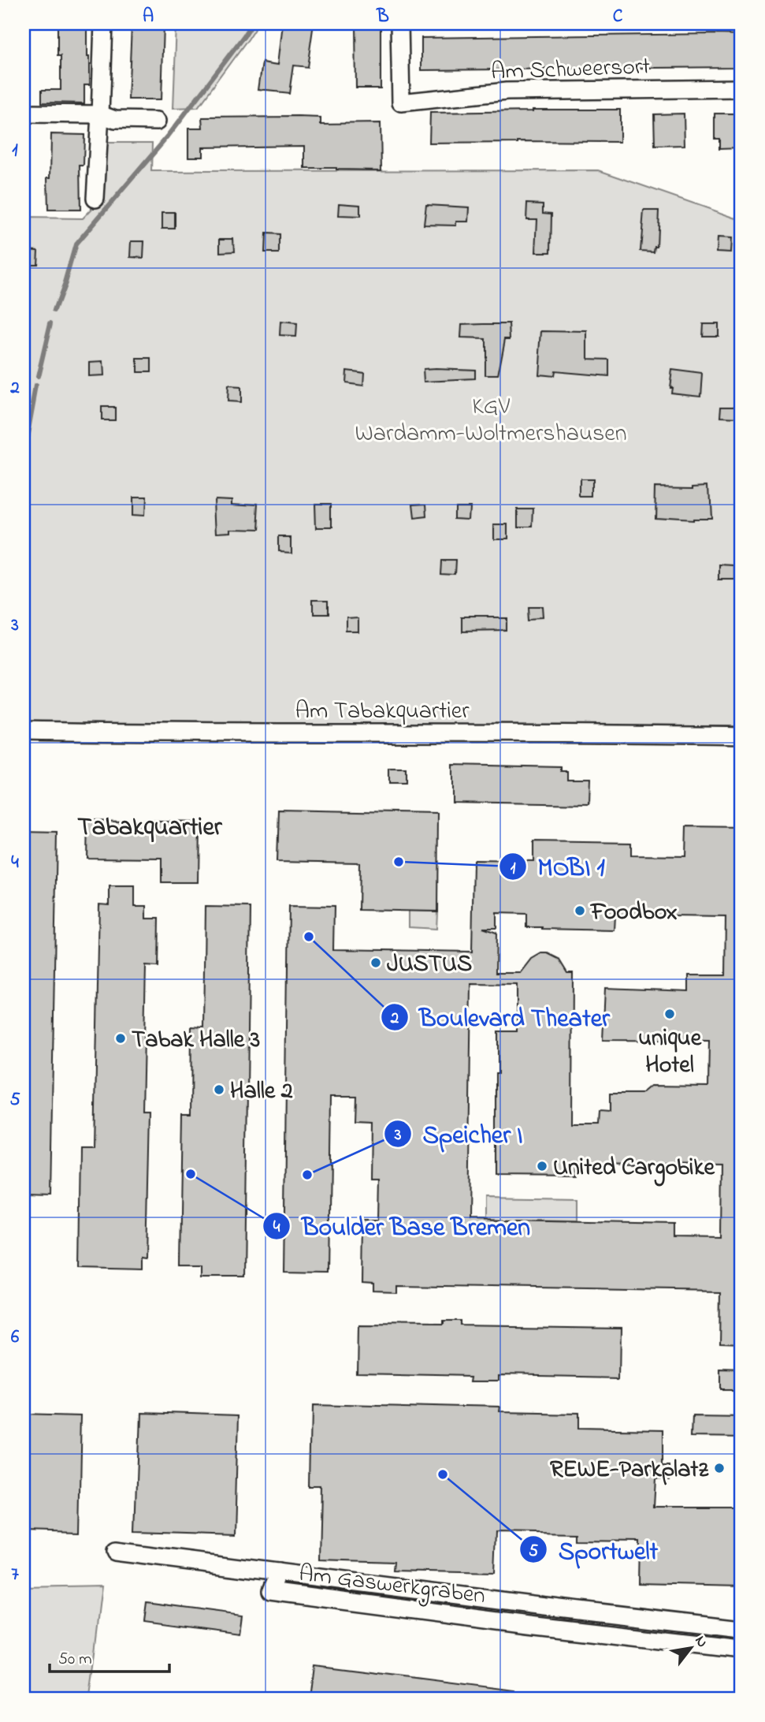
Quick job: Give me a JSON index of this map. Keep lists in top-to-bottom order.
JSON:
{
  "streets": {
    "street": ["Am Schweersort", "Am Tabakquartier", "Am Gaswerkgraben"]
  },
  "districts": ["Tabakquartier"],
  "parks": ["KGV Wardamm-Woltmershausen"],
  "places": [
    "MOBI 1",
    "Foodbox",
    "Boulevard Theater",
    "JUSTUS",
    "unique Hotel",
    "Tabak Halle 3",
    "Halle 2",
    "United Cargobike",
    "Boulder Base Bremen",
    "Speicher I",
    "REWE-Parkplatz",
    "Sportwelt"
  ],
  "scale_bar": "50 m",
  "north": "top right",
  "grid": {
    "columns": ["A", "B", "C"],
    "rows": [
      "1",
      "2",
      "3",
      "4",
      "5",
      "6",
      "7"
    ]
  }
}
